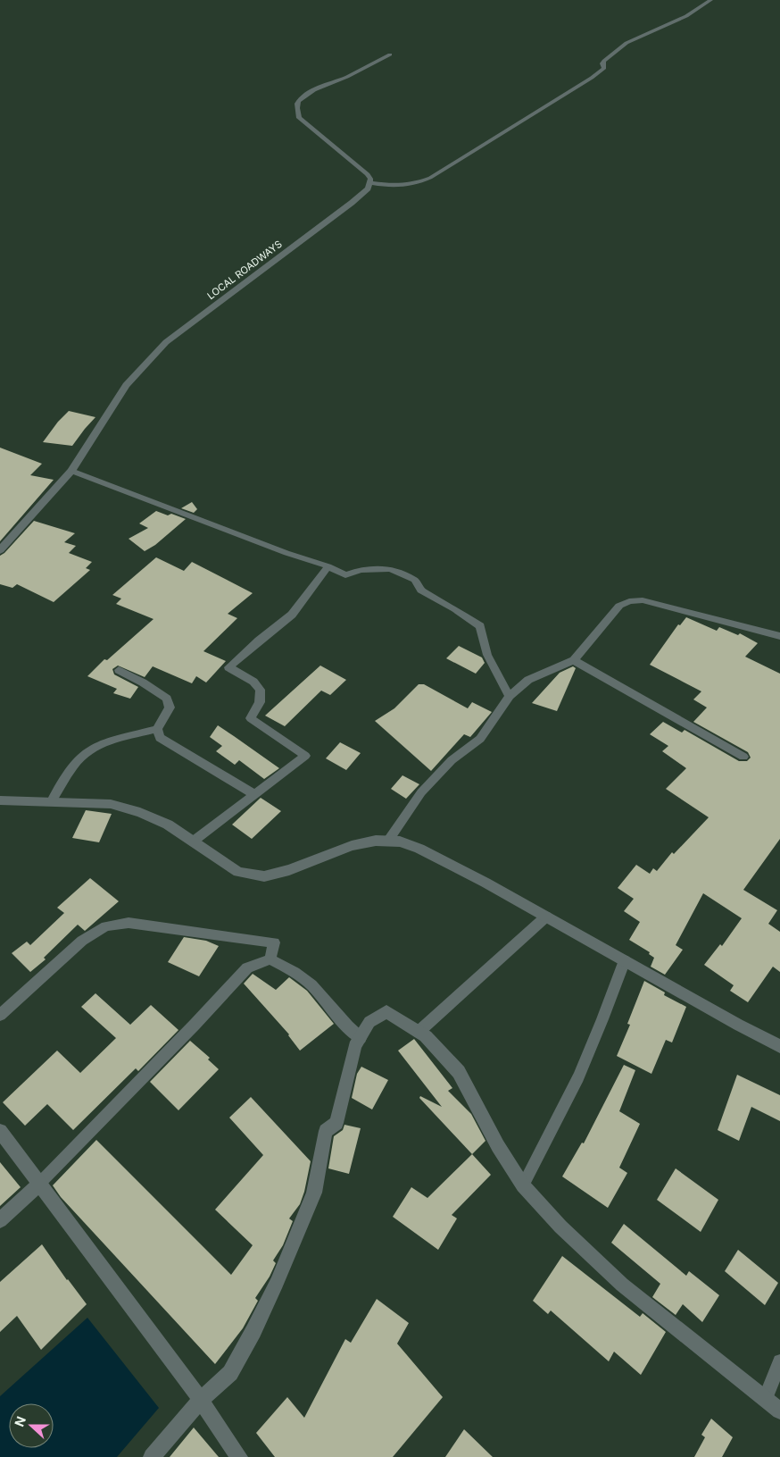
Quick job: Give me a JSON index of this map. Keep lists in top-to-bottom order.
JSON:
{
  "streets": {
    "street": ["LOCAL ROADWAYS"]
  },
  "north": "left"
}
